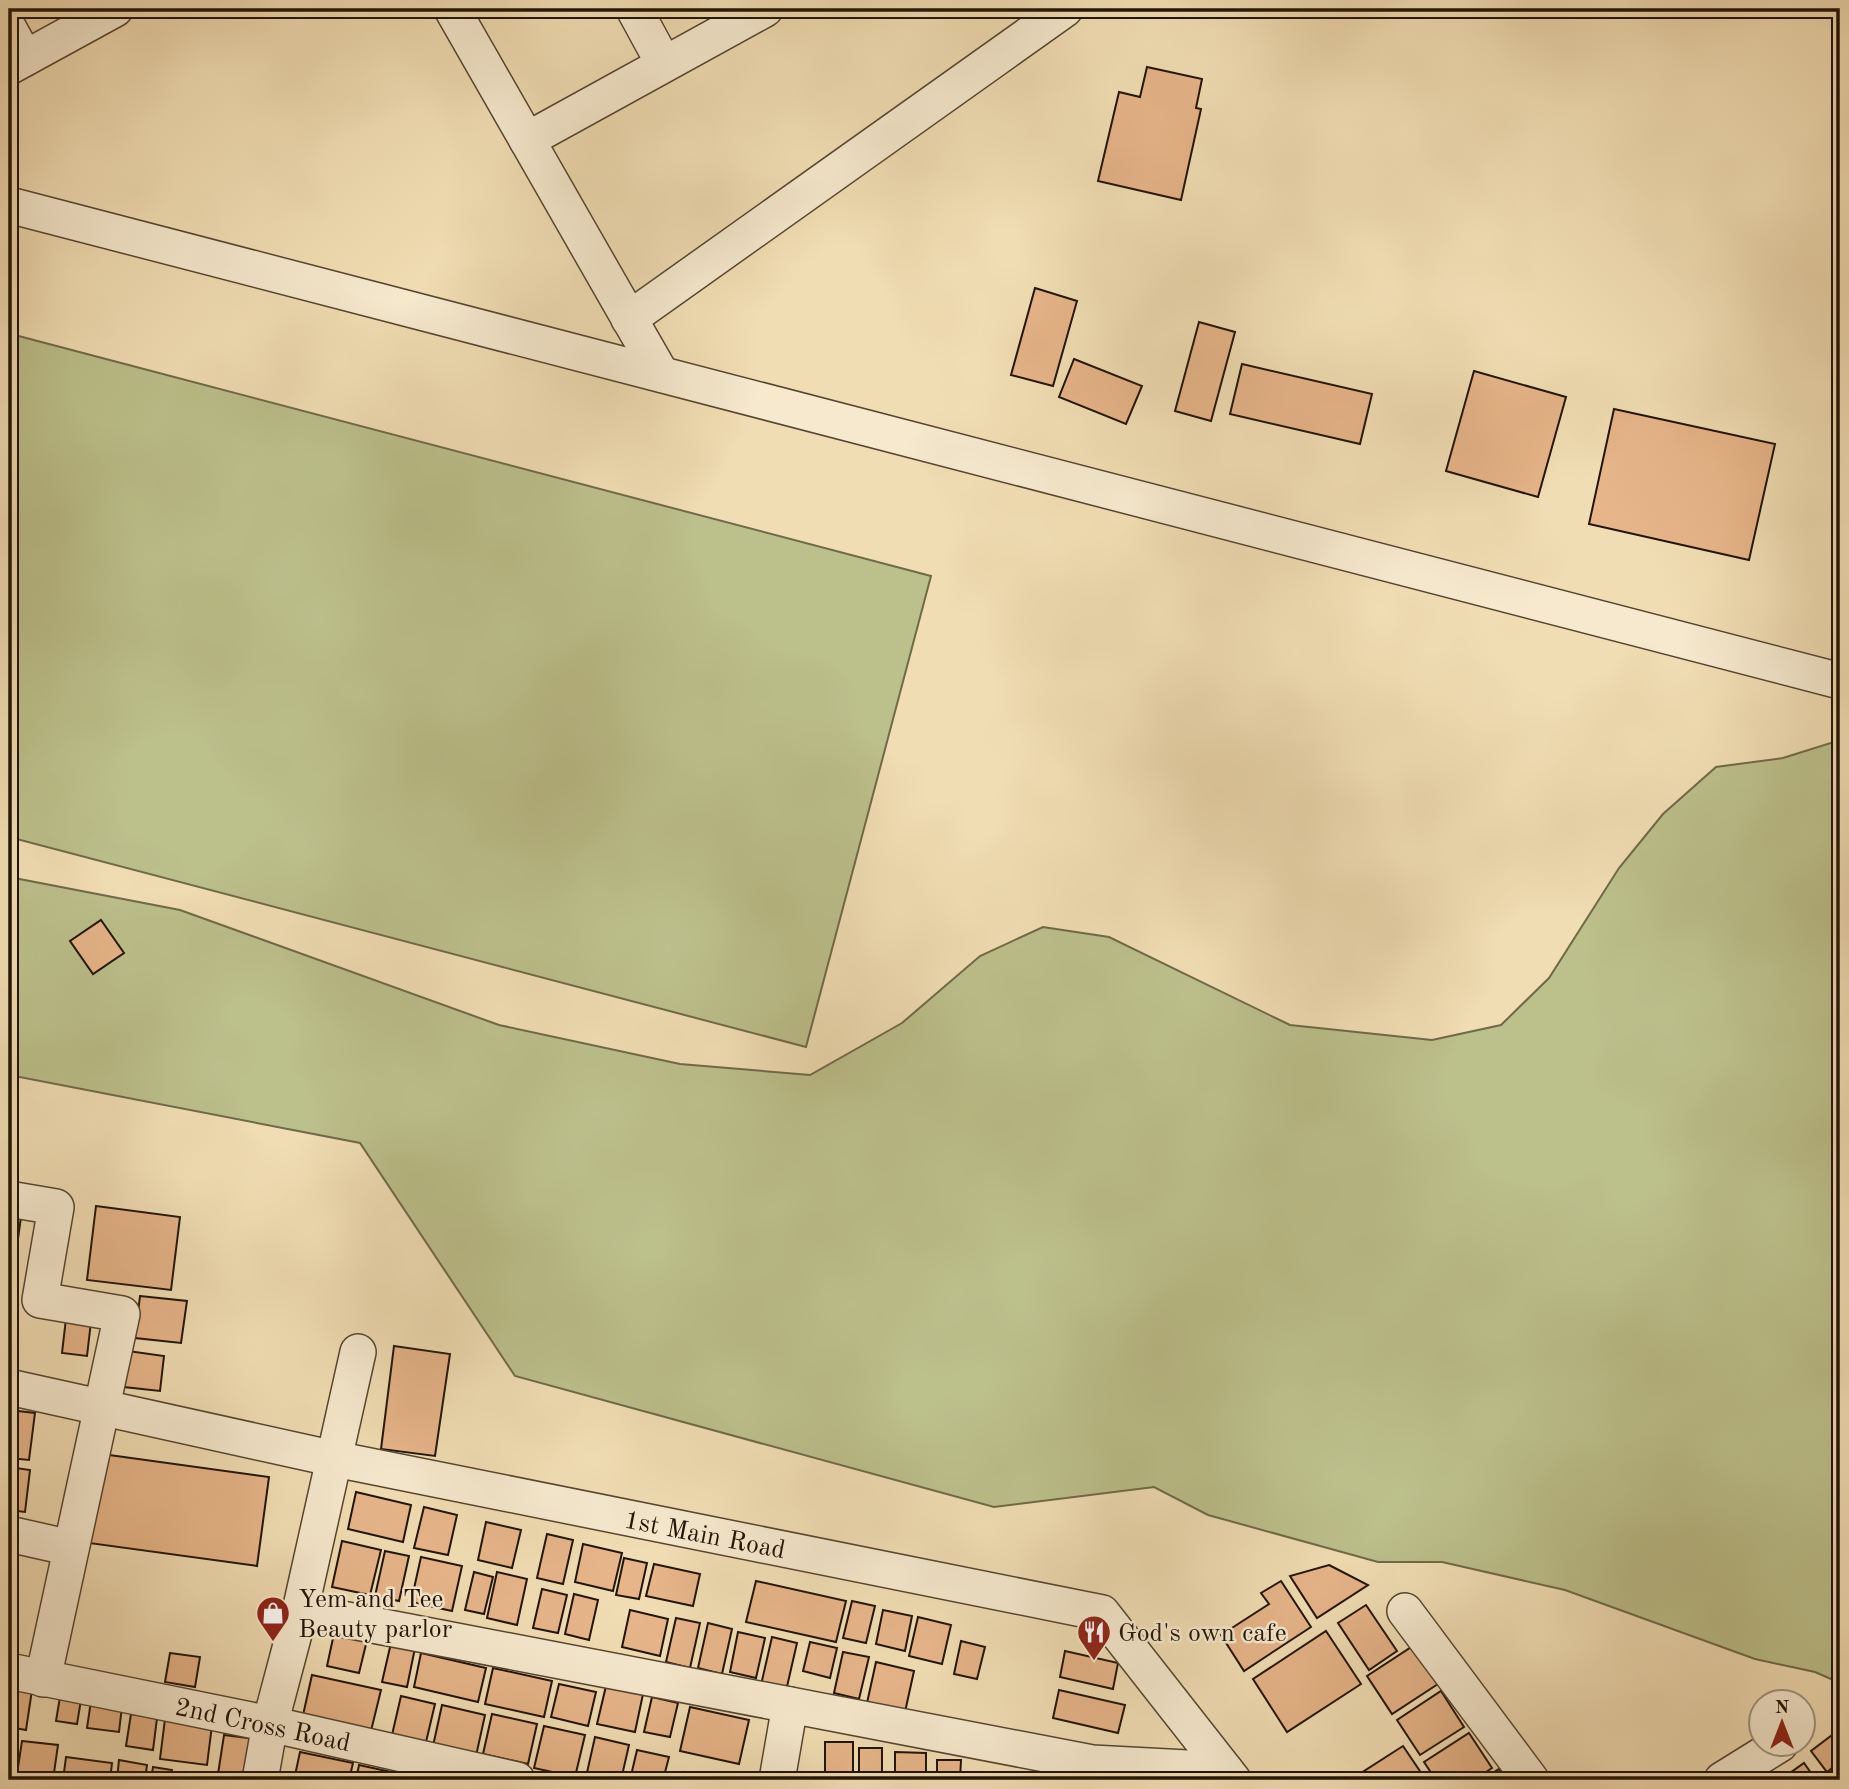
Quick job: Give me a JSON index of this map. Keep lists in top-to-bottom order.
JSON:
{
  "streets": {
    "street": ["1st Main Road", "2nd Cross Road"]
  },
  "places": {
    "shop": ["Yem and Tee Beauty parlor"],
    "restaurant": ["God's own cafe"]
  },
  "north": "top"
}
